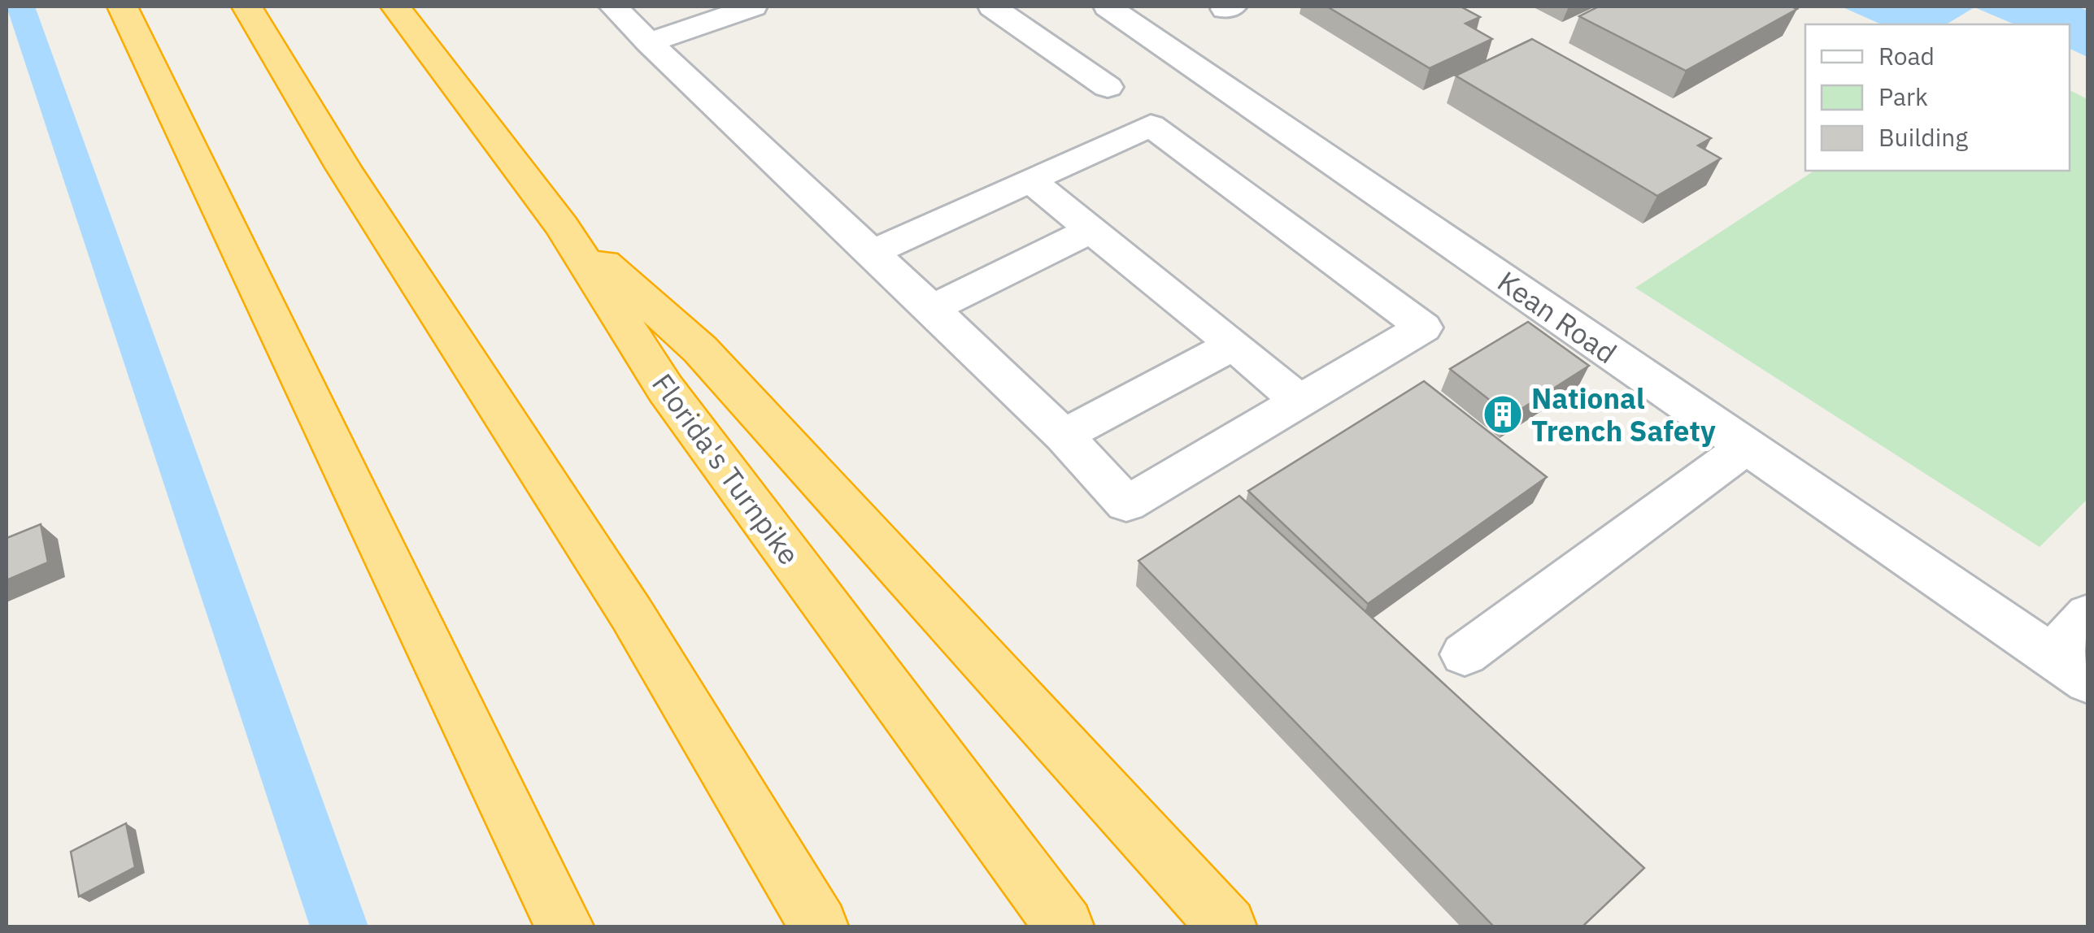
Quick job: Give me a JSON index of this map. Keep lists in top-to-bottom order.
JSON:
{
  "streets": {
    "highway": ["Florida's Turnpike"],
    "street": ["Kean Road"]
  },
  "places": {
    "building": ["National Trench Safety"]
  },
  "legend": ["Road", "Park", "Building"]
}
